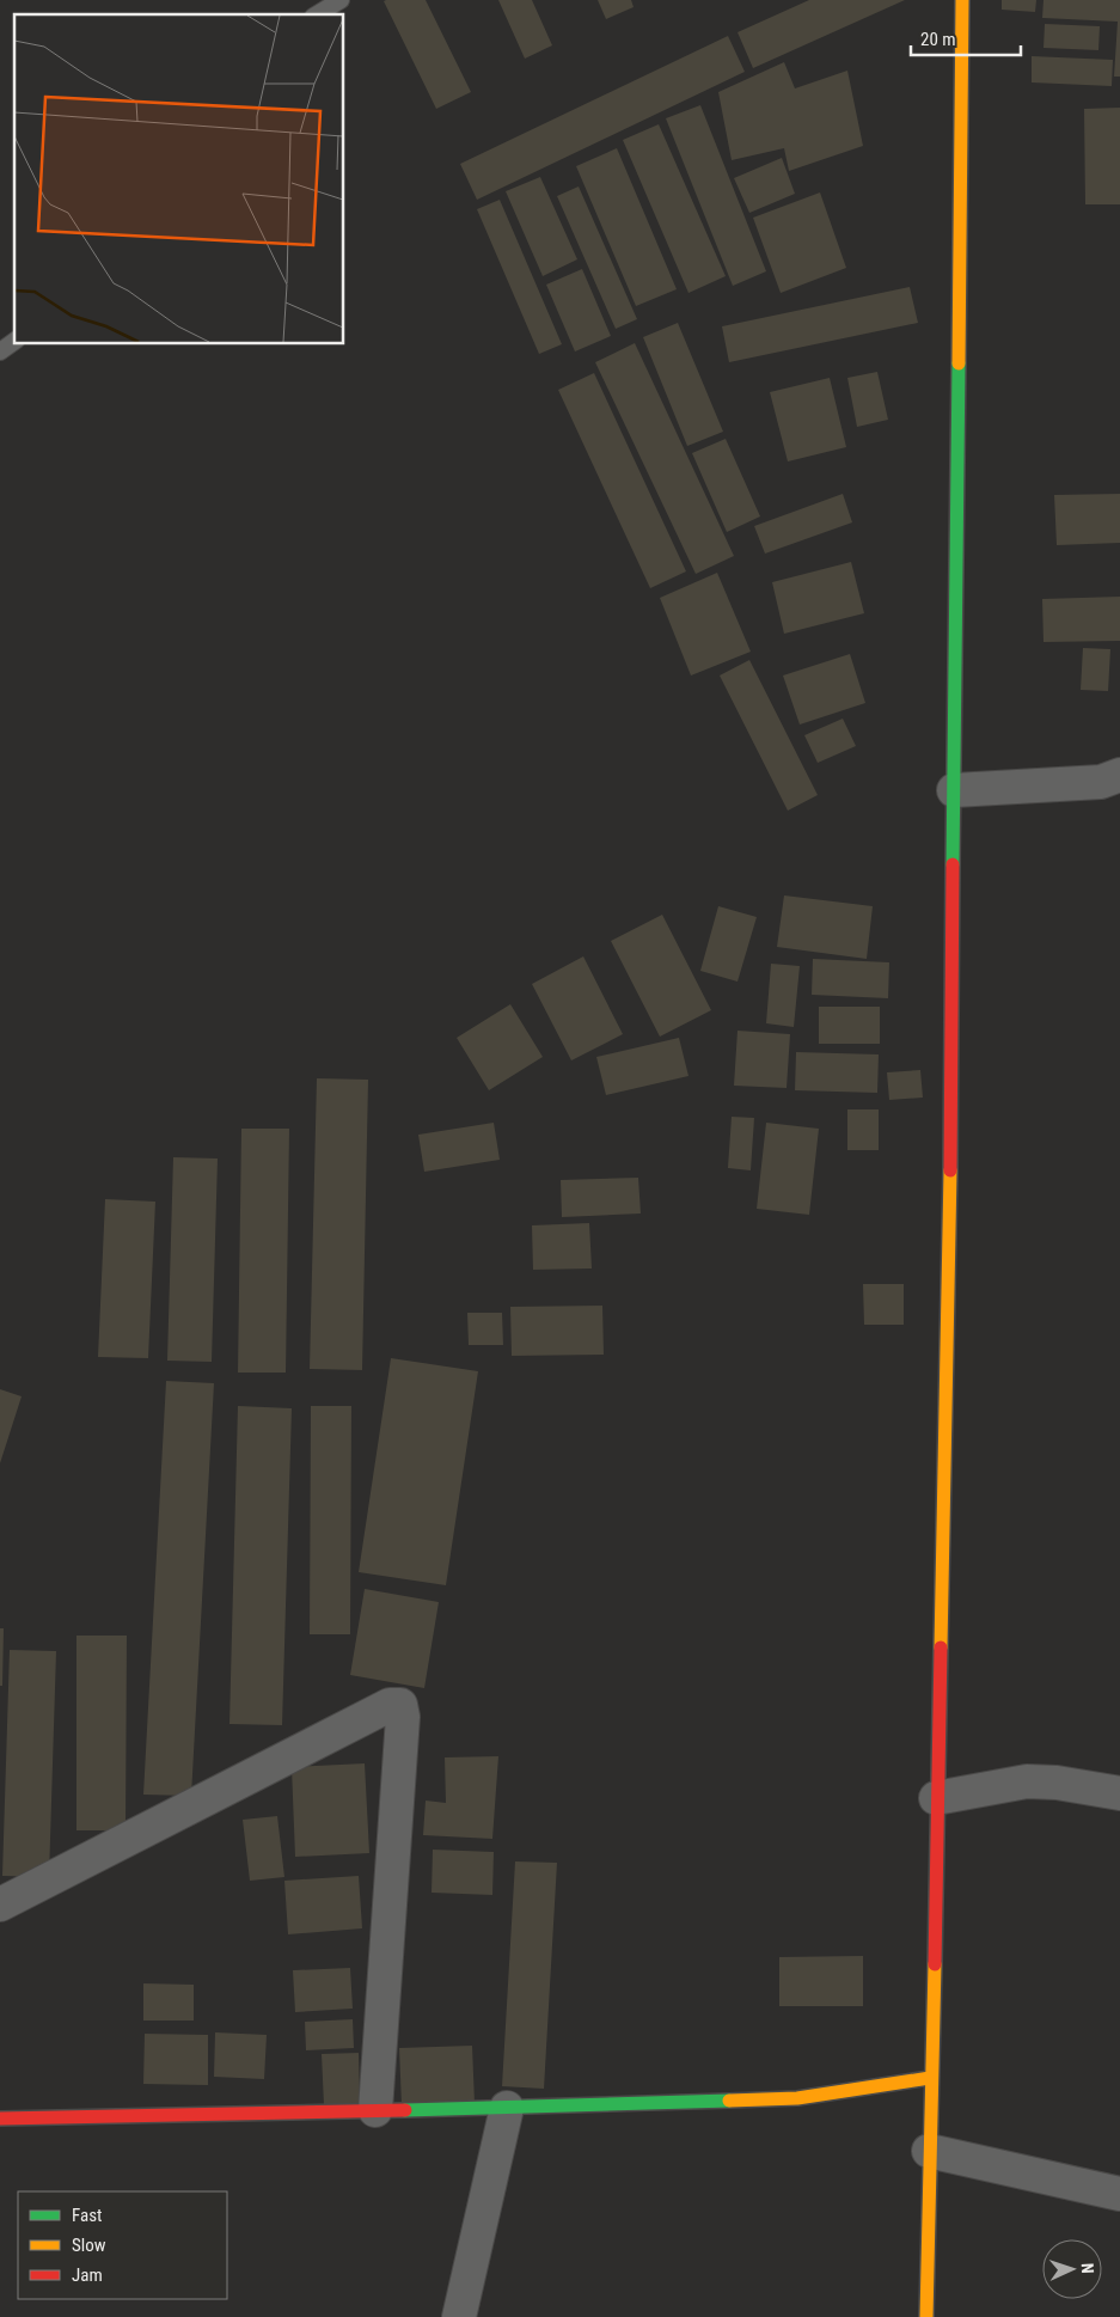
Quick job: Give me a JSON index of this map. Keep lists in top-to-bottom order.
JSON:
{
  "legend": ["Fast", "Slow", "Jam"],
  "scale_bar": "20 m",
  "north": "right"
}
